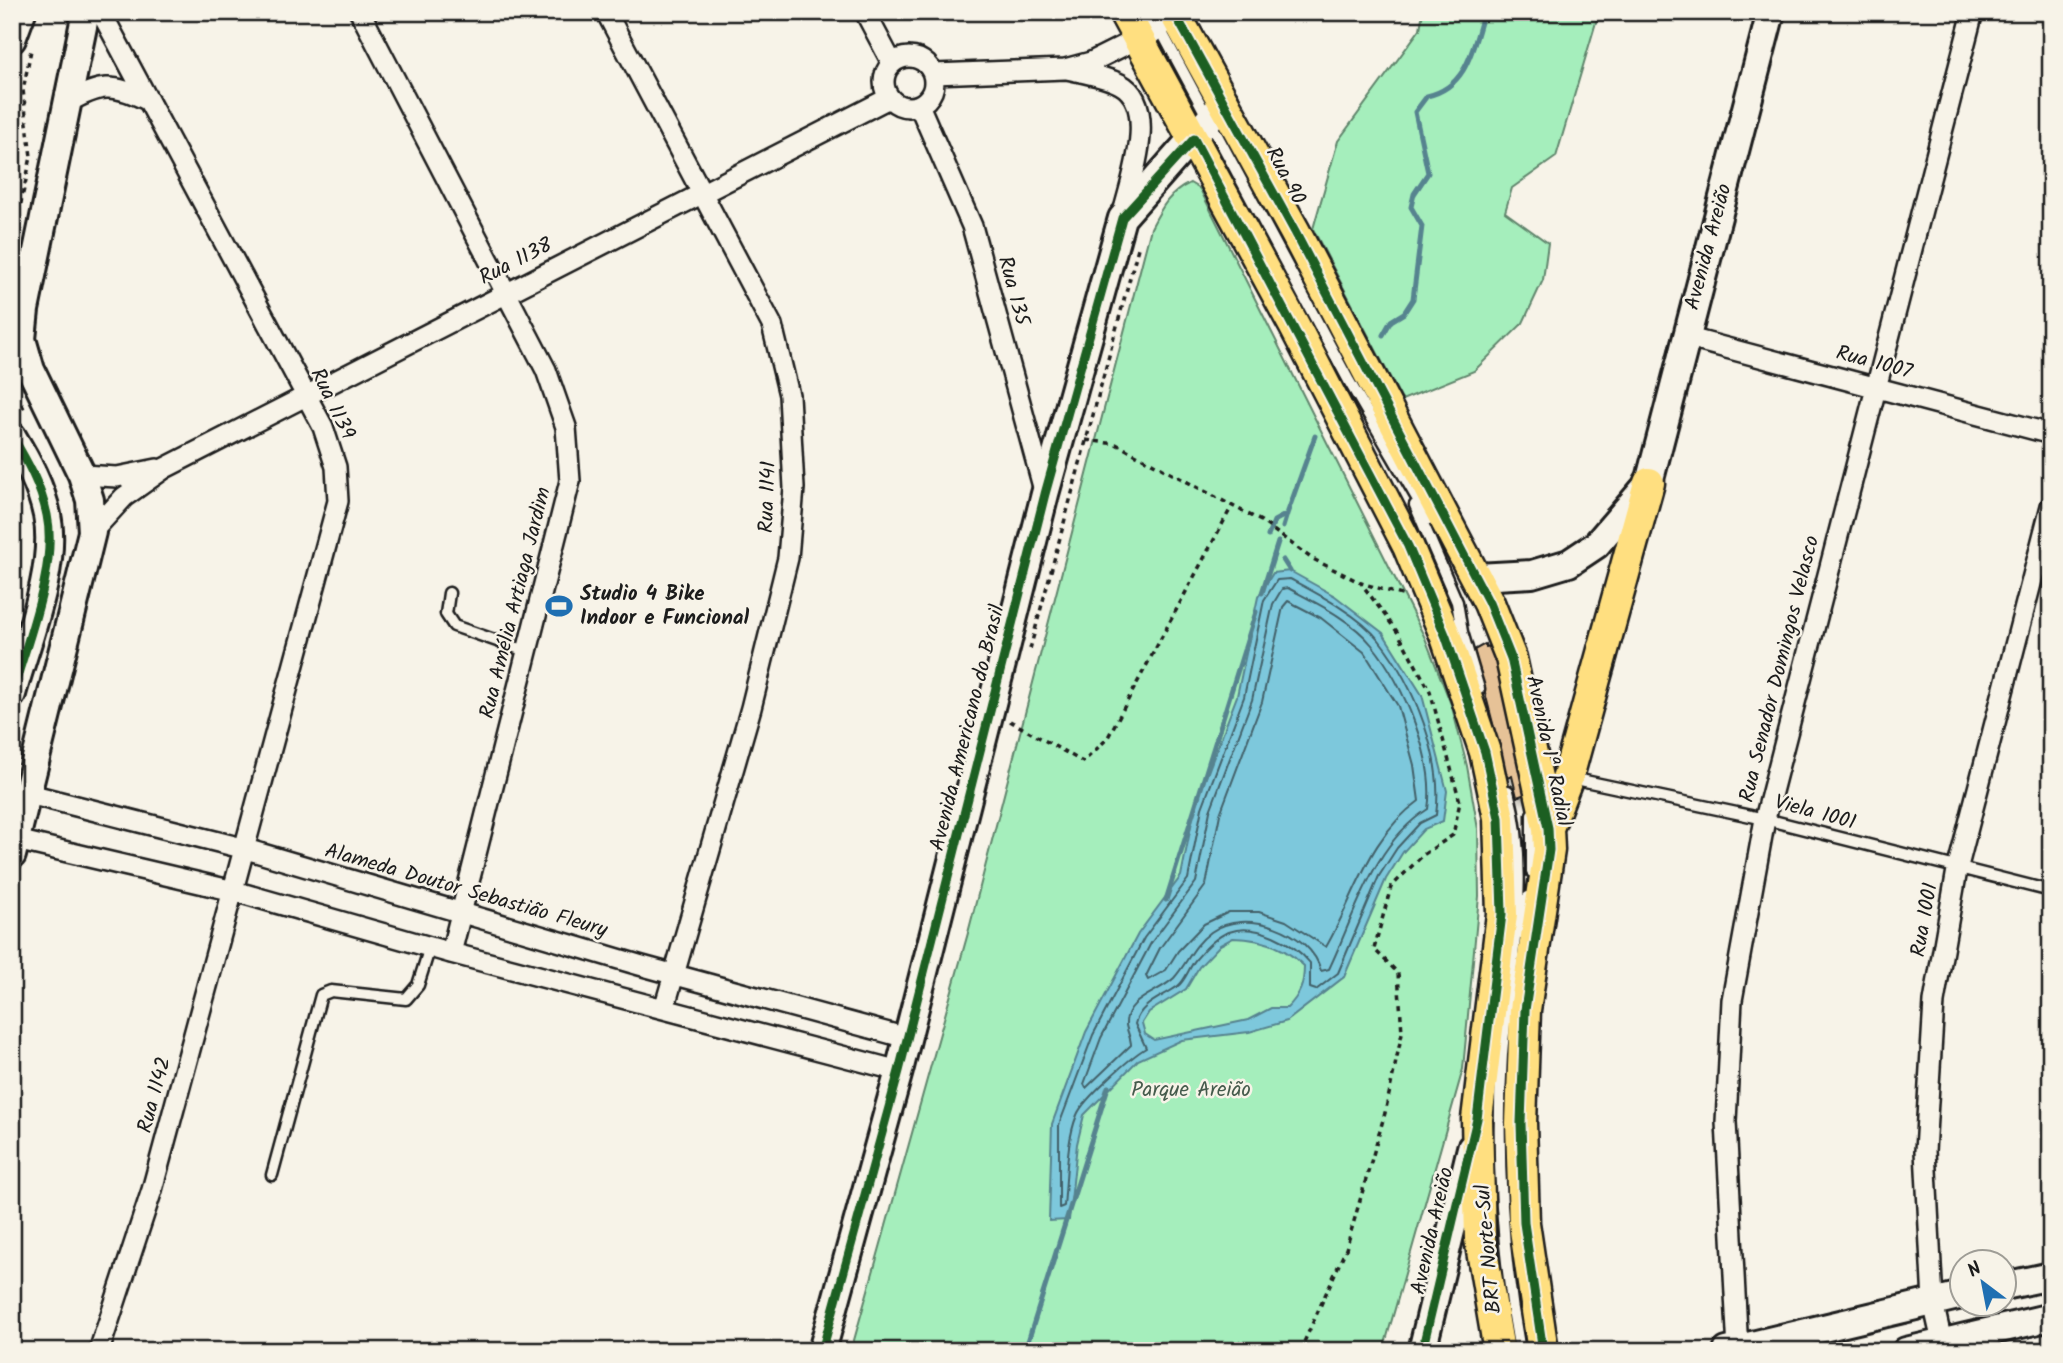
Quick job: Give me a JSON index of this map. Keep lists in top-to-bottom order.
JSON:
{
  "streets": {
    "main road": ["Rua 90", "Avenida 1ª Radial"],
    "street": [
      "Avenida Areião",
      "Rua 1138",
      "Rua 135",
      "Rua 1007",
      "Rua 1139",
      "Rua 1141",
      "Rua Amélia Artiaga Jardim",
      "Rua Senador Domingos Velasco",
      "Avenida Americano do Brasil",
      "Alameda Doutor Sebastião Fleury",
      "Rua 1001",
      "Rua 1142"
    ],
    "lane": ["Viela 1001", "BRT Norte-Sul"]
  },
  "crossings": [
    ["Rua 90", "Avenida Areião"],
    ["Rua 90", "Avenida Americano do Brasil"],
    ["Rua 90", "Avenida 1ª Radial"],
    ["Avenida Areião", "Rua 1007"],
    ["Rua 1138", "Rua 135"],
    ["Rua 1138", "Rua 1139"],
    ["Rua 1138", "Rua 1141"],
    ["Rua 1138", "Rua Amélia Artiaga Jardim"],
    ["Rua 135", "Avenida Americano do Brasil"],
    ["Rua 1007", "Rua Senador Domingos Velasco"],
    ["Rua 1139", "Alameda Doutor Sebastião Fleury"],
    ["Rua 1139", "Rua 1142"],
    ["Rua 1141", "Alameda Doutor Sebastião Fleury"],
    ["Rua Amélia Artiaga Jardim", "Alameda Doutor Sebastião Fleury"],
    ["Rua Senador Domingos Velasco", "Viela 1001"],
    ["Avenida Americano do Brasil", "Alameda Doutor Sebastião Fleury"],
    ["Viela 1001", "Rua 1001"],
    ["Alameda Doutor Sebastião Fleury", "Rua 1142"]
  ],
  "parks": ["Parque Areião"],
  "places": {
    "sports": ["Studio 4 Bike Indoor e Funcional"]
  },
  "north": "top left"
}
